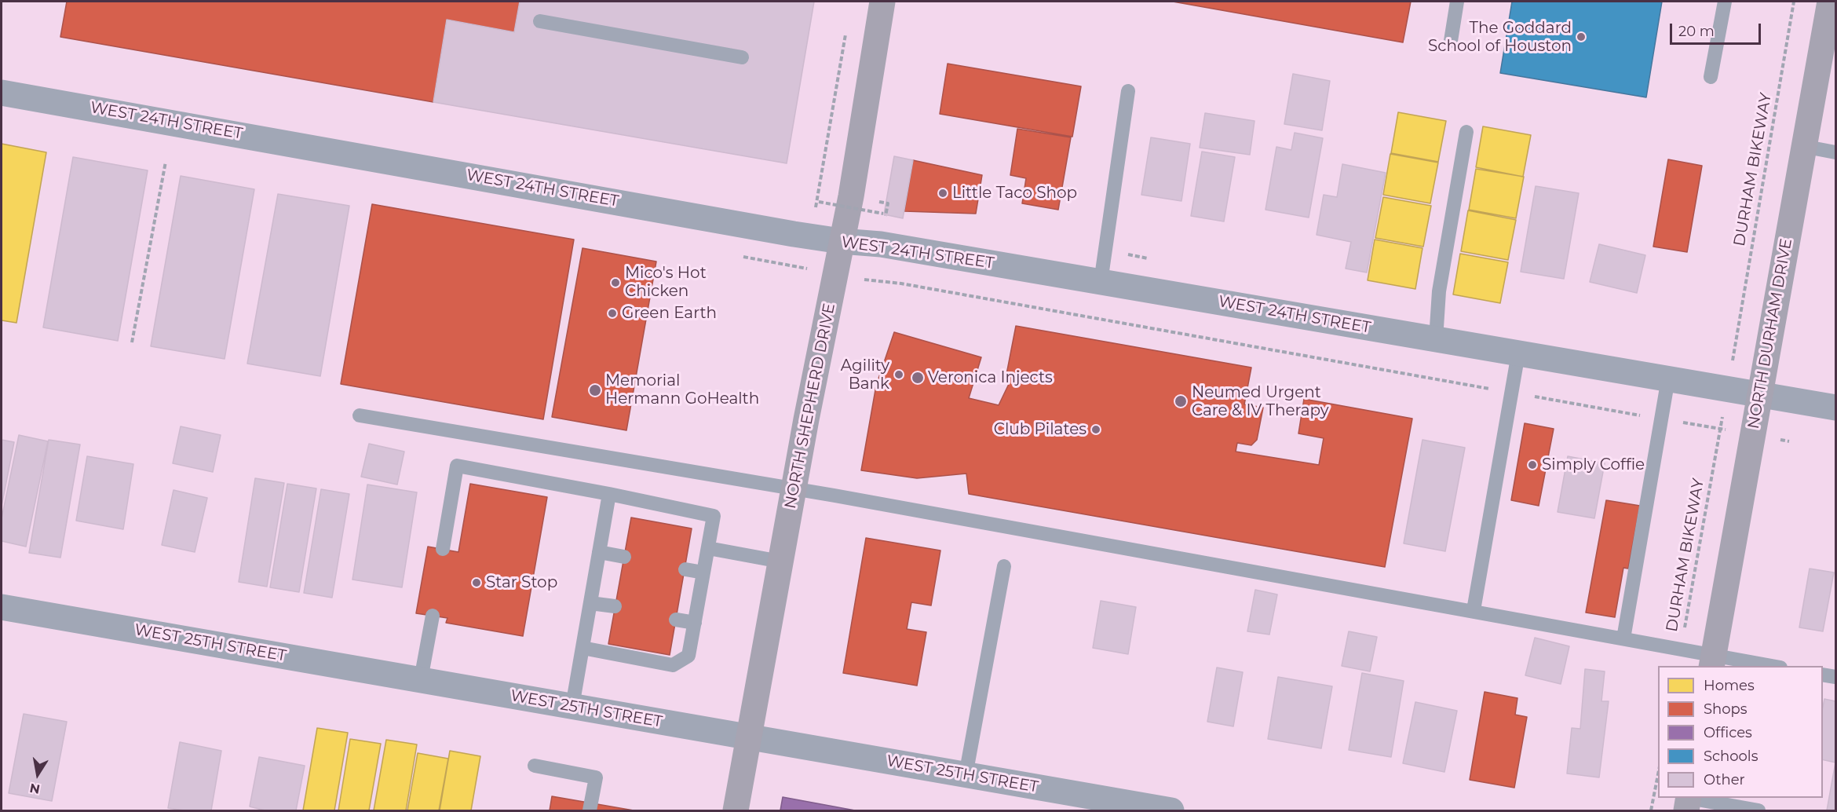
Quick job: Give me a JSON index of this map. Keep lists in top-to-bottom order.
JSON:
{
  "streets": {
    "main road": ["NORTH DURHAM DRIVE", "NORTH SHEPHERD DRIVE"],
    "street": ["WEST 24TH STREET", "WEST 25TH STREET"],
    "path": ["DURHAM BIKEWAY"]
  },
  "crossings": [
    ["WEST 24TH STREET", "NORTH DURHAM DRIVE"],
    ["WEST 24TH STREET", "NORTH SHEPHERD DRIVE"],
    ["NORTH SHEPHERD DRIVE", "WEST 25TH STREET"]
  ],
  "places": [
    "The Goddard School of Houston",
    "Little Taco Shop",
    "Mico's Hot Chicken",
    "Green Earth",
    "Agility Bank",
    "Veronica Injects",
    "Memorial Hermann GoHealth",
    "Neumed Urgent Care & IV Therapy",
    "Club Pilates",
    "Simply Coffie",
    "Star Stop"
  ],
  "legend": [
    "Homes",
    "Shops",
    "Offices",
    "Schools",
    "Other"
  ],
  "scale_bar": "20 m",
  "north": "bottom"
}
